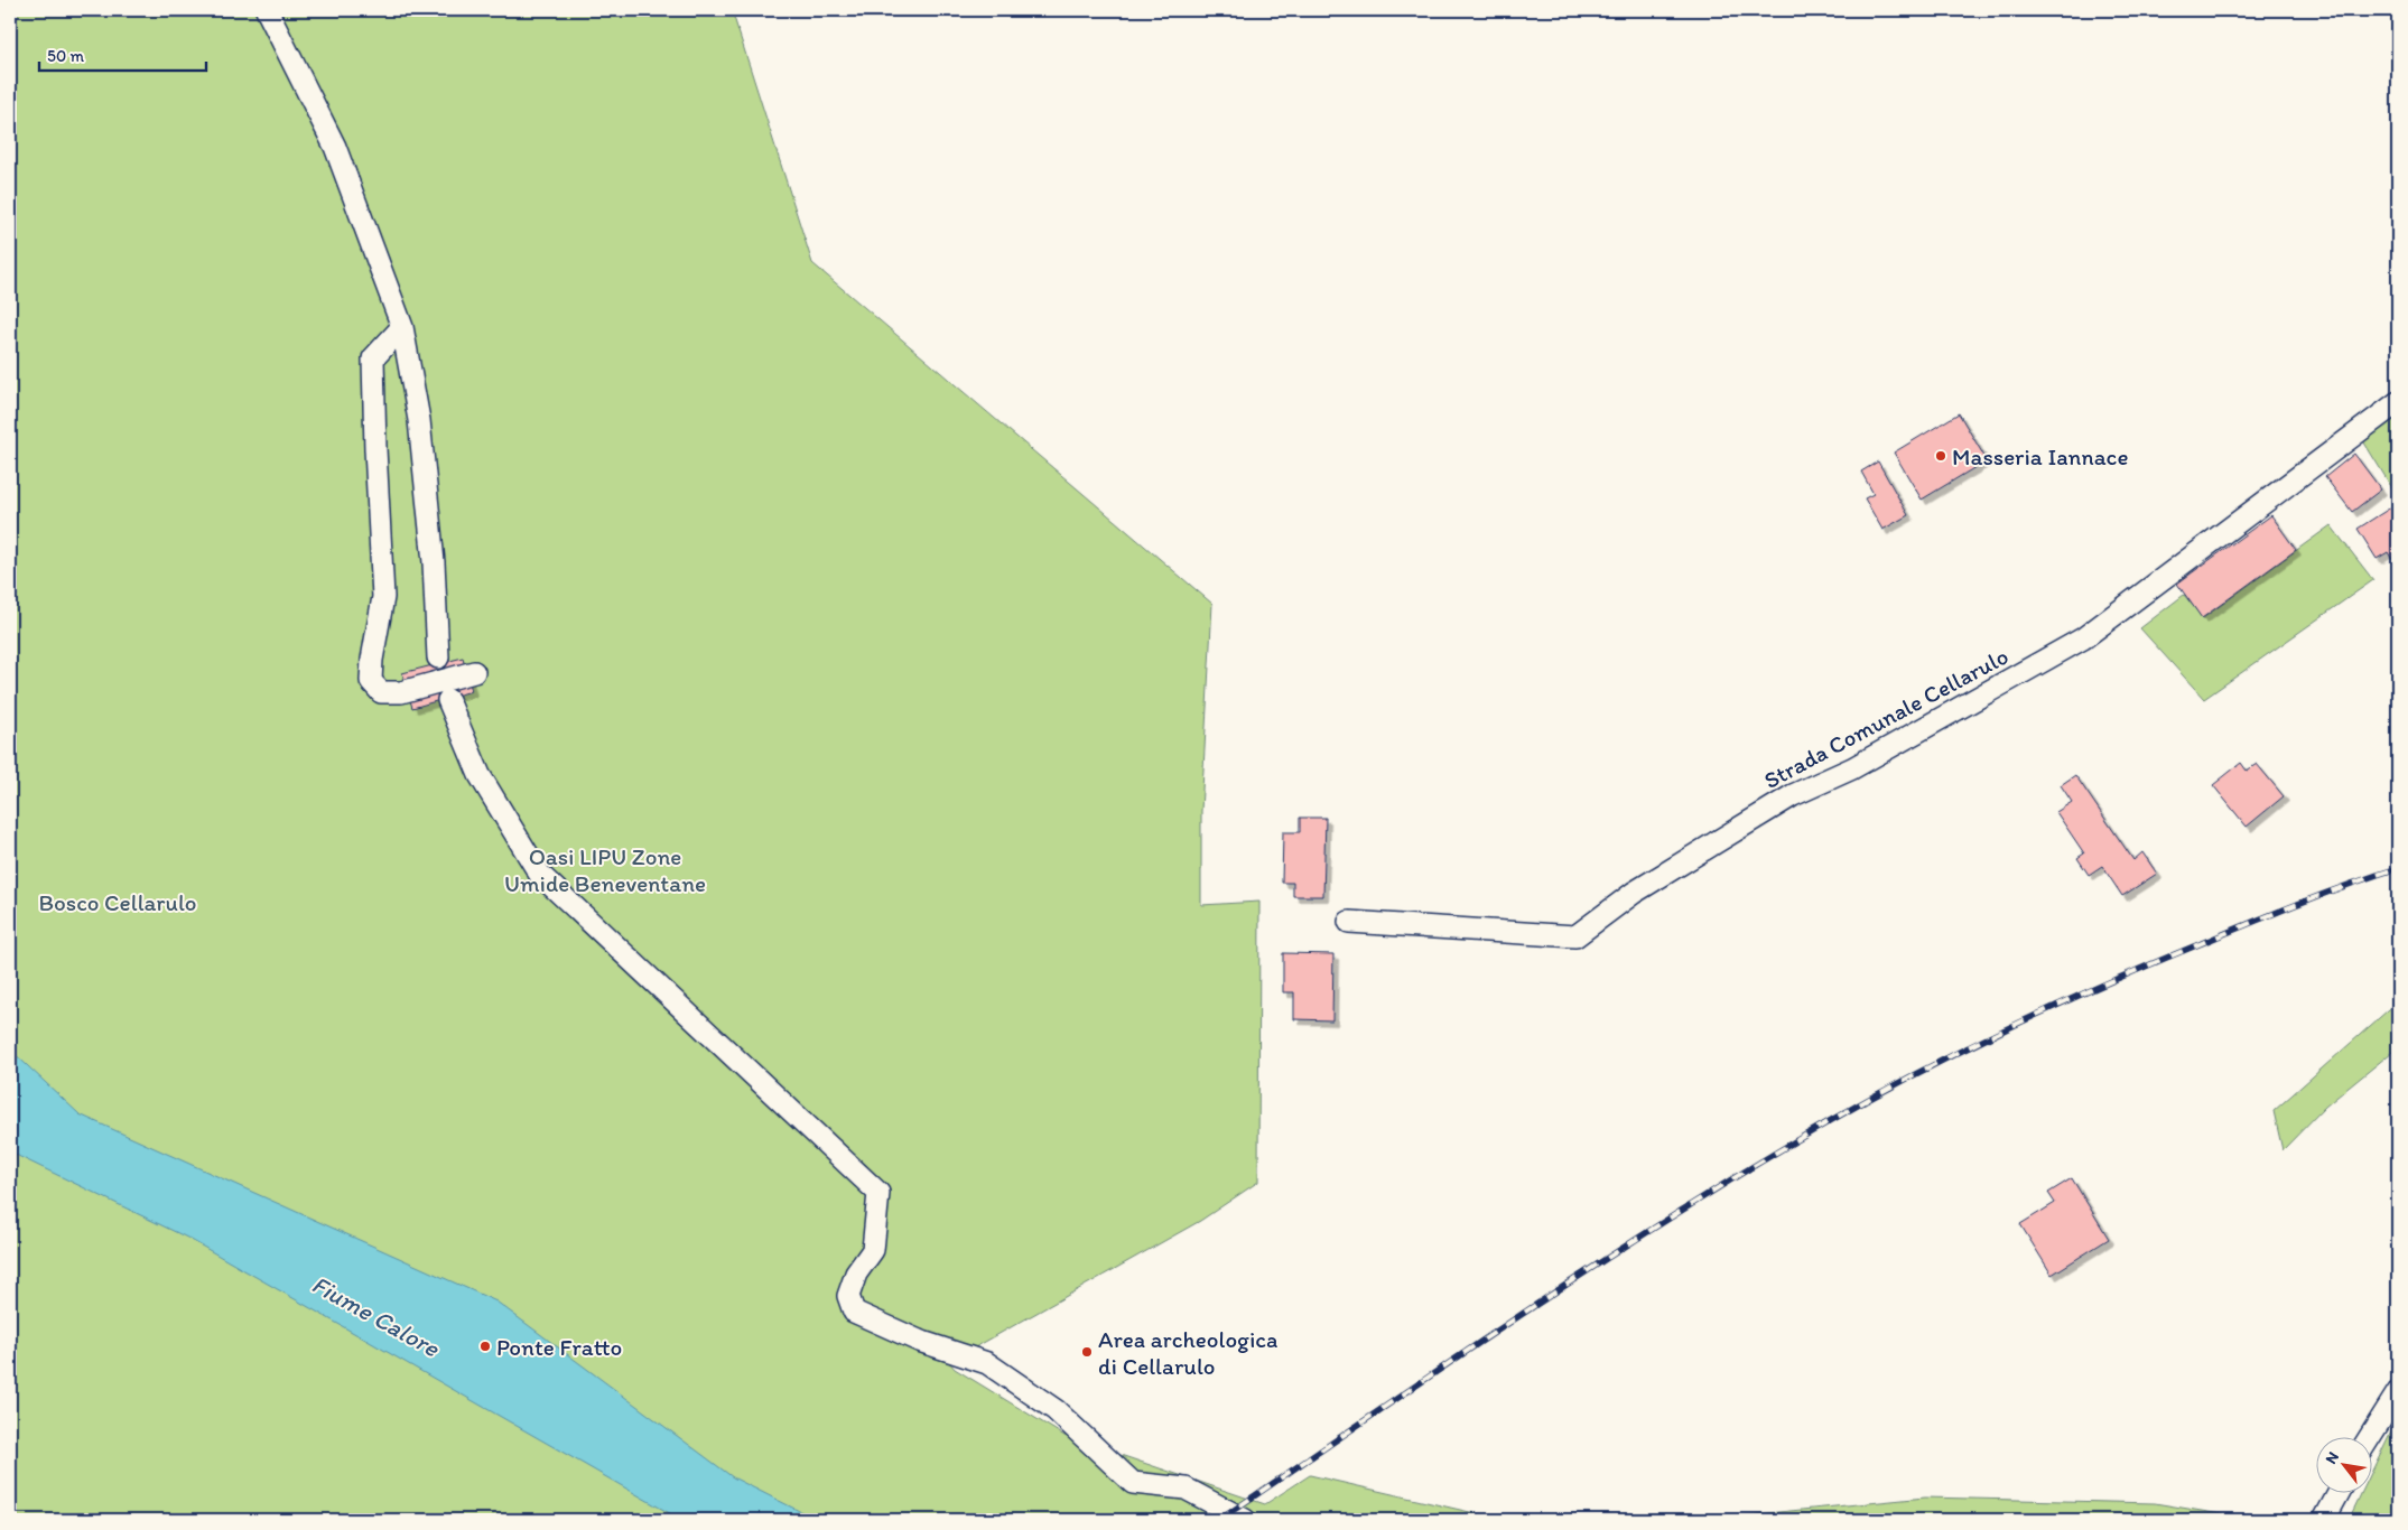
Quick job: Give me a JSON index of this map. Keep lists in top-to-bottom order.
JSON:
{
  "streets": {
    "street": ["Strada Comunale Cellarulo"]
  },
  "water": ["Fiume Calore"],
  "parks": ["Oasi LIPU Zone Umide Beneventane", "Bosco Cellarulo"],
  "places": ["Masseria Iannace", "Ponte Fratto", "Area archeologica di Cellarulo"],
  "scale_bar": "50 m",
  "north": "top left"
}
